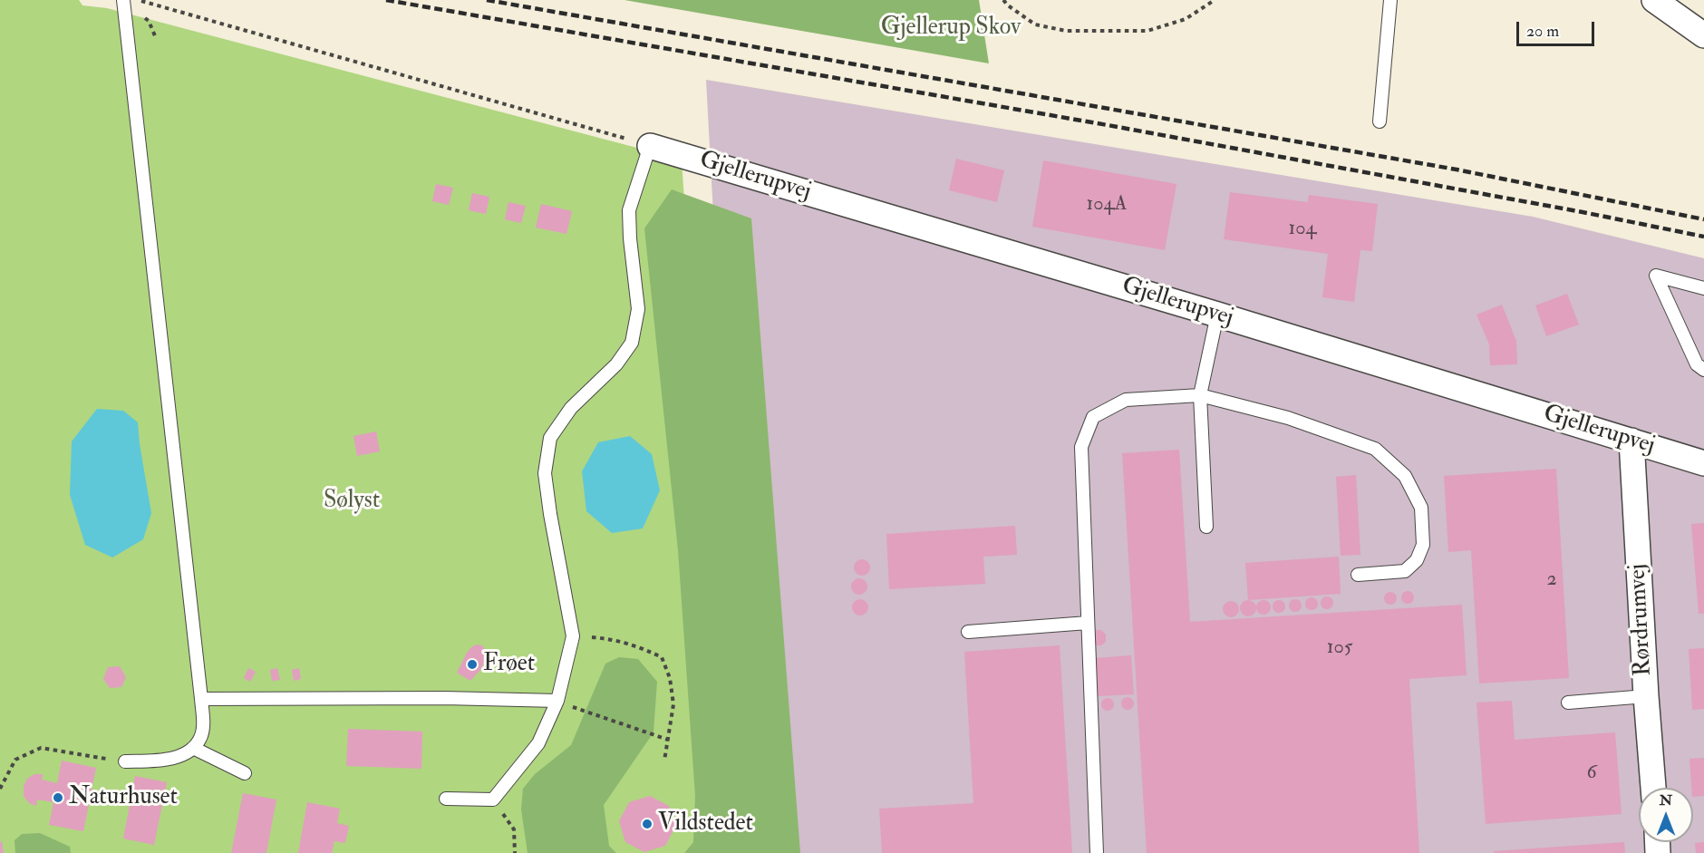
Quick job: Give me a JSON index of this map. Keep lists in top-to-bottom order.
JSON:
{
  "streets": {
    "street": ["Gjellerupvej", "Rørdrumvej"]
  },
  "crossings": [
    ["Gjellerupvej", "Rørdrumvej"]
  ],
  "parks": ["Gjellerup Skov", "Sølyst"],
  "places": ["Frøet", "Naturhuset", "Vildstedet"],
  "house_numbers": [
    "104A",
    "104",
    "2",
    "105",
    "6"
  ],
  "scale_bar": "20 m",
  "north": "top"
}
